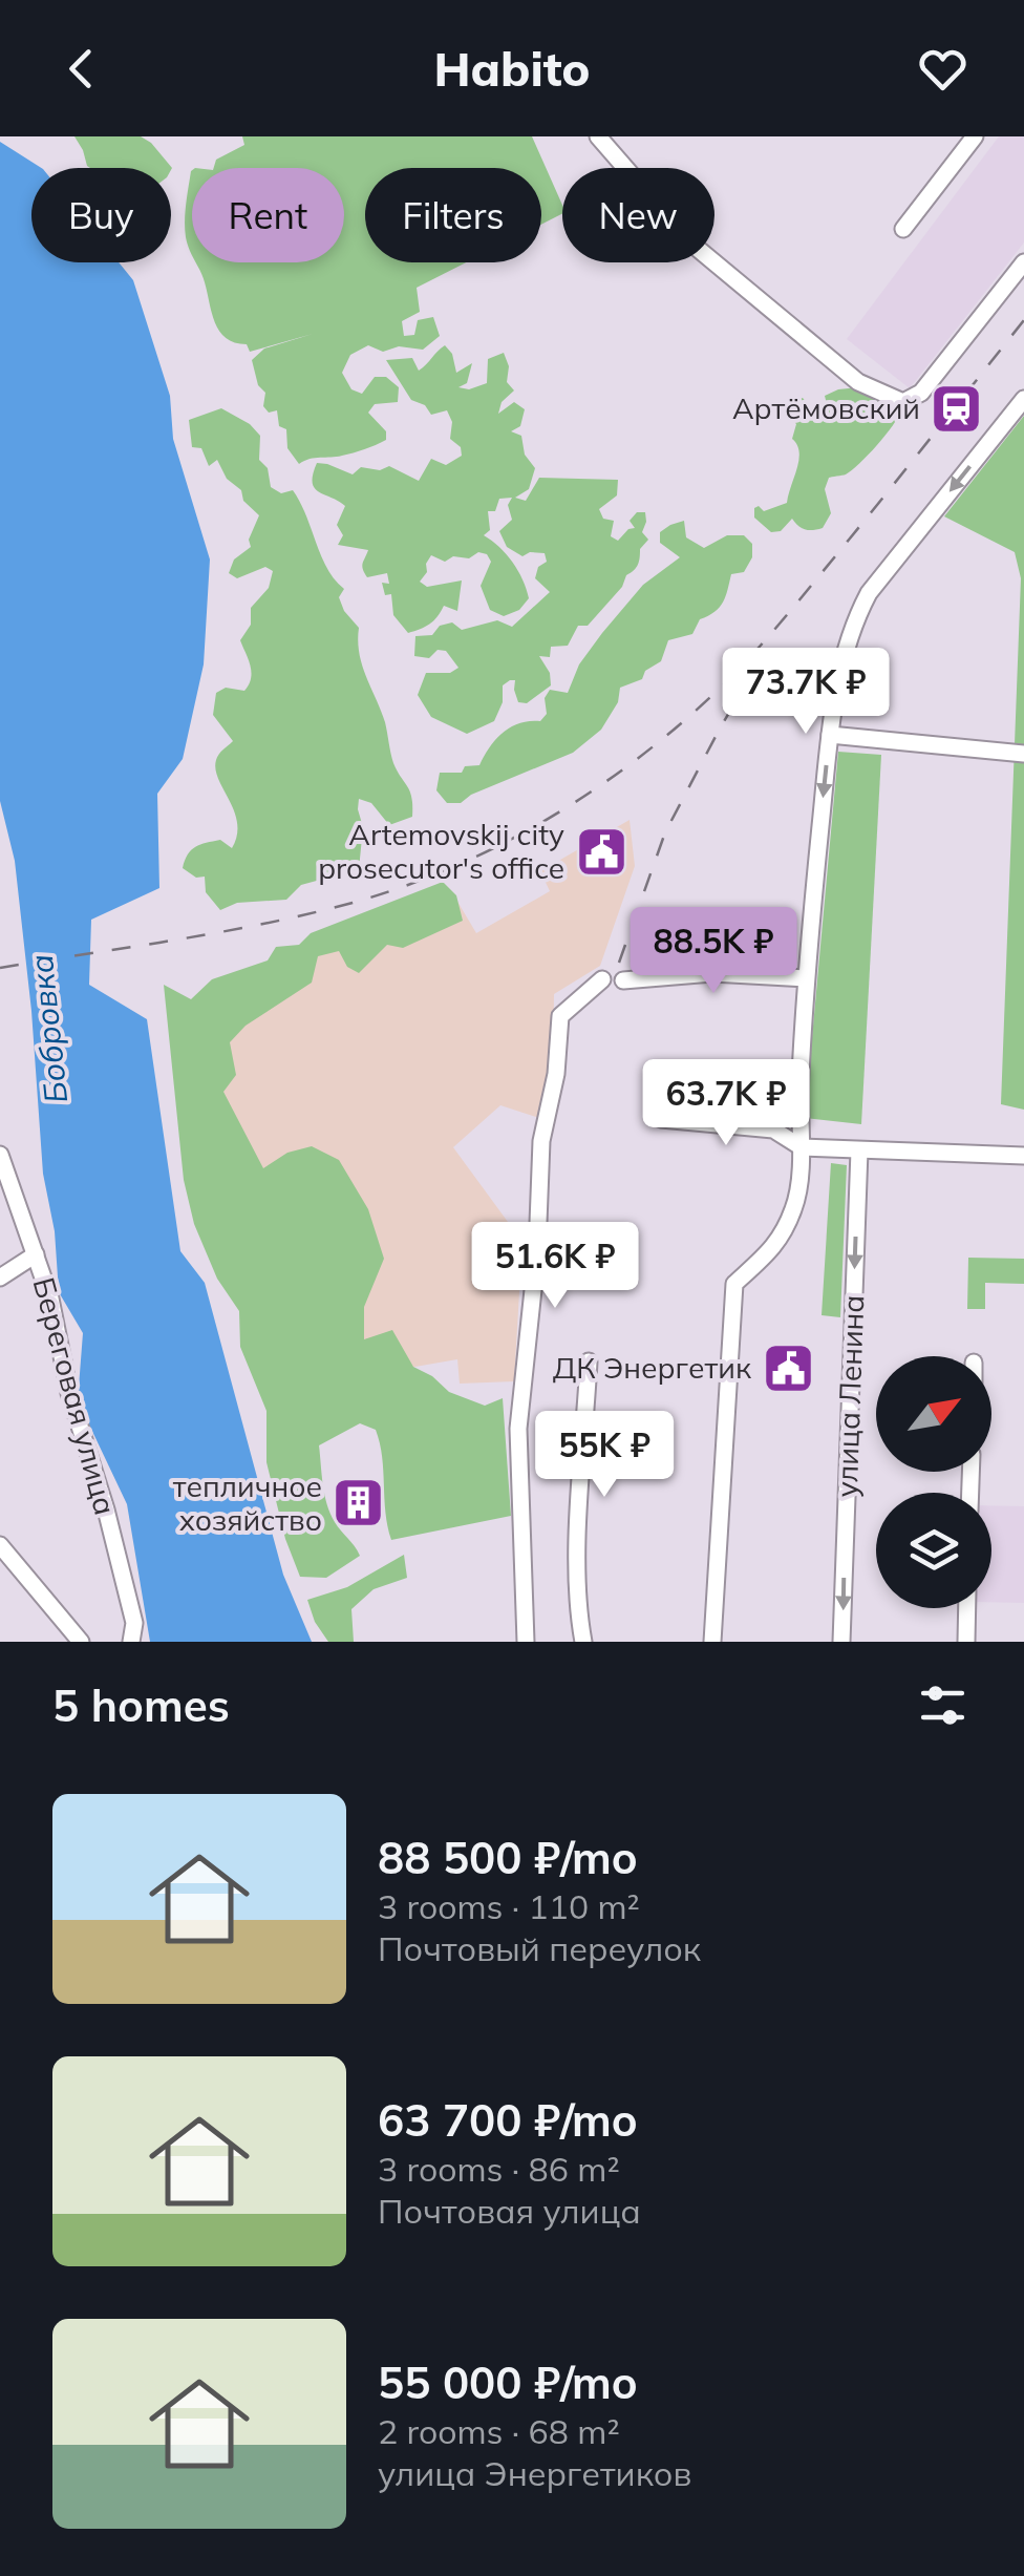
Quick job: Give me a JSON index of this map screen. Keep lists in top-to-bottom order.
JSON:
{
  "streets": {
    "street": ["Береговая улица", "улица Ленина"]
  },
  "water": ["Бобровка"],
  "places": {
    "station": ["Артёмовский"],
    "public building": ["Artemovskij city prosecutor's office", "ДК Энергетик"],
    "building": ["тепличное хозяйство"]
  },
  "north": "top right",
  "page": {
    "header": "Habito",
    "chip": [
      "Buy",
      "Rent",
      "Filters",
      "New"
    ],
    "price": [
      "73.7K ₽",
      "88.5K ₽",
      "63.7K ₽",
      "51.6K ₽",
      "55K ₽"
    ],
    "heading": "5 homes",
    "list": [
      {
        "name": "88 500 ₽/mo",
        "note": "3 rooms · 110 m² · Почтовый переулок"
      },
      {
        "name": "63 700 ₽/mo",
        "note": "3 rooms · 86 m² · Почтовая улица"
      },
      {
        "name": "55 000 ₽/mo",
        "note": "2 rooms · 68 m² · улица Энергетиков"
      }
    ]
  }
}
